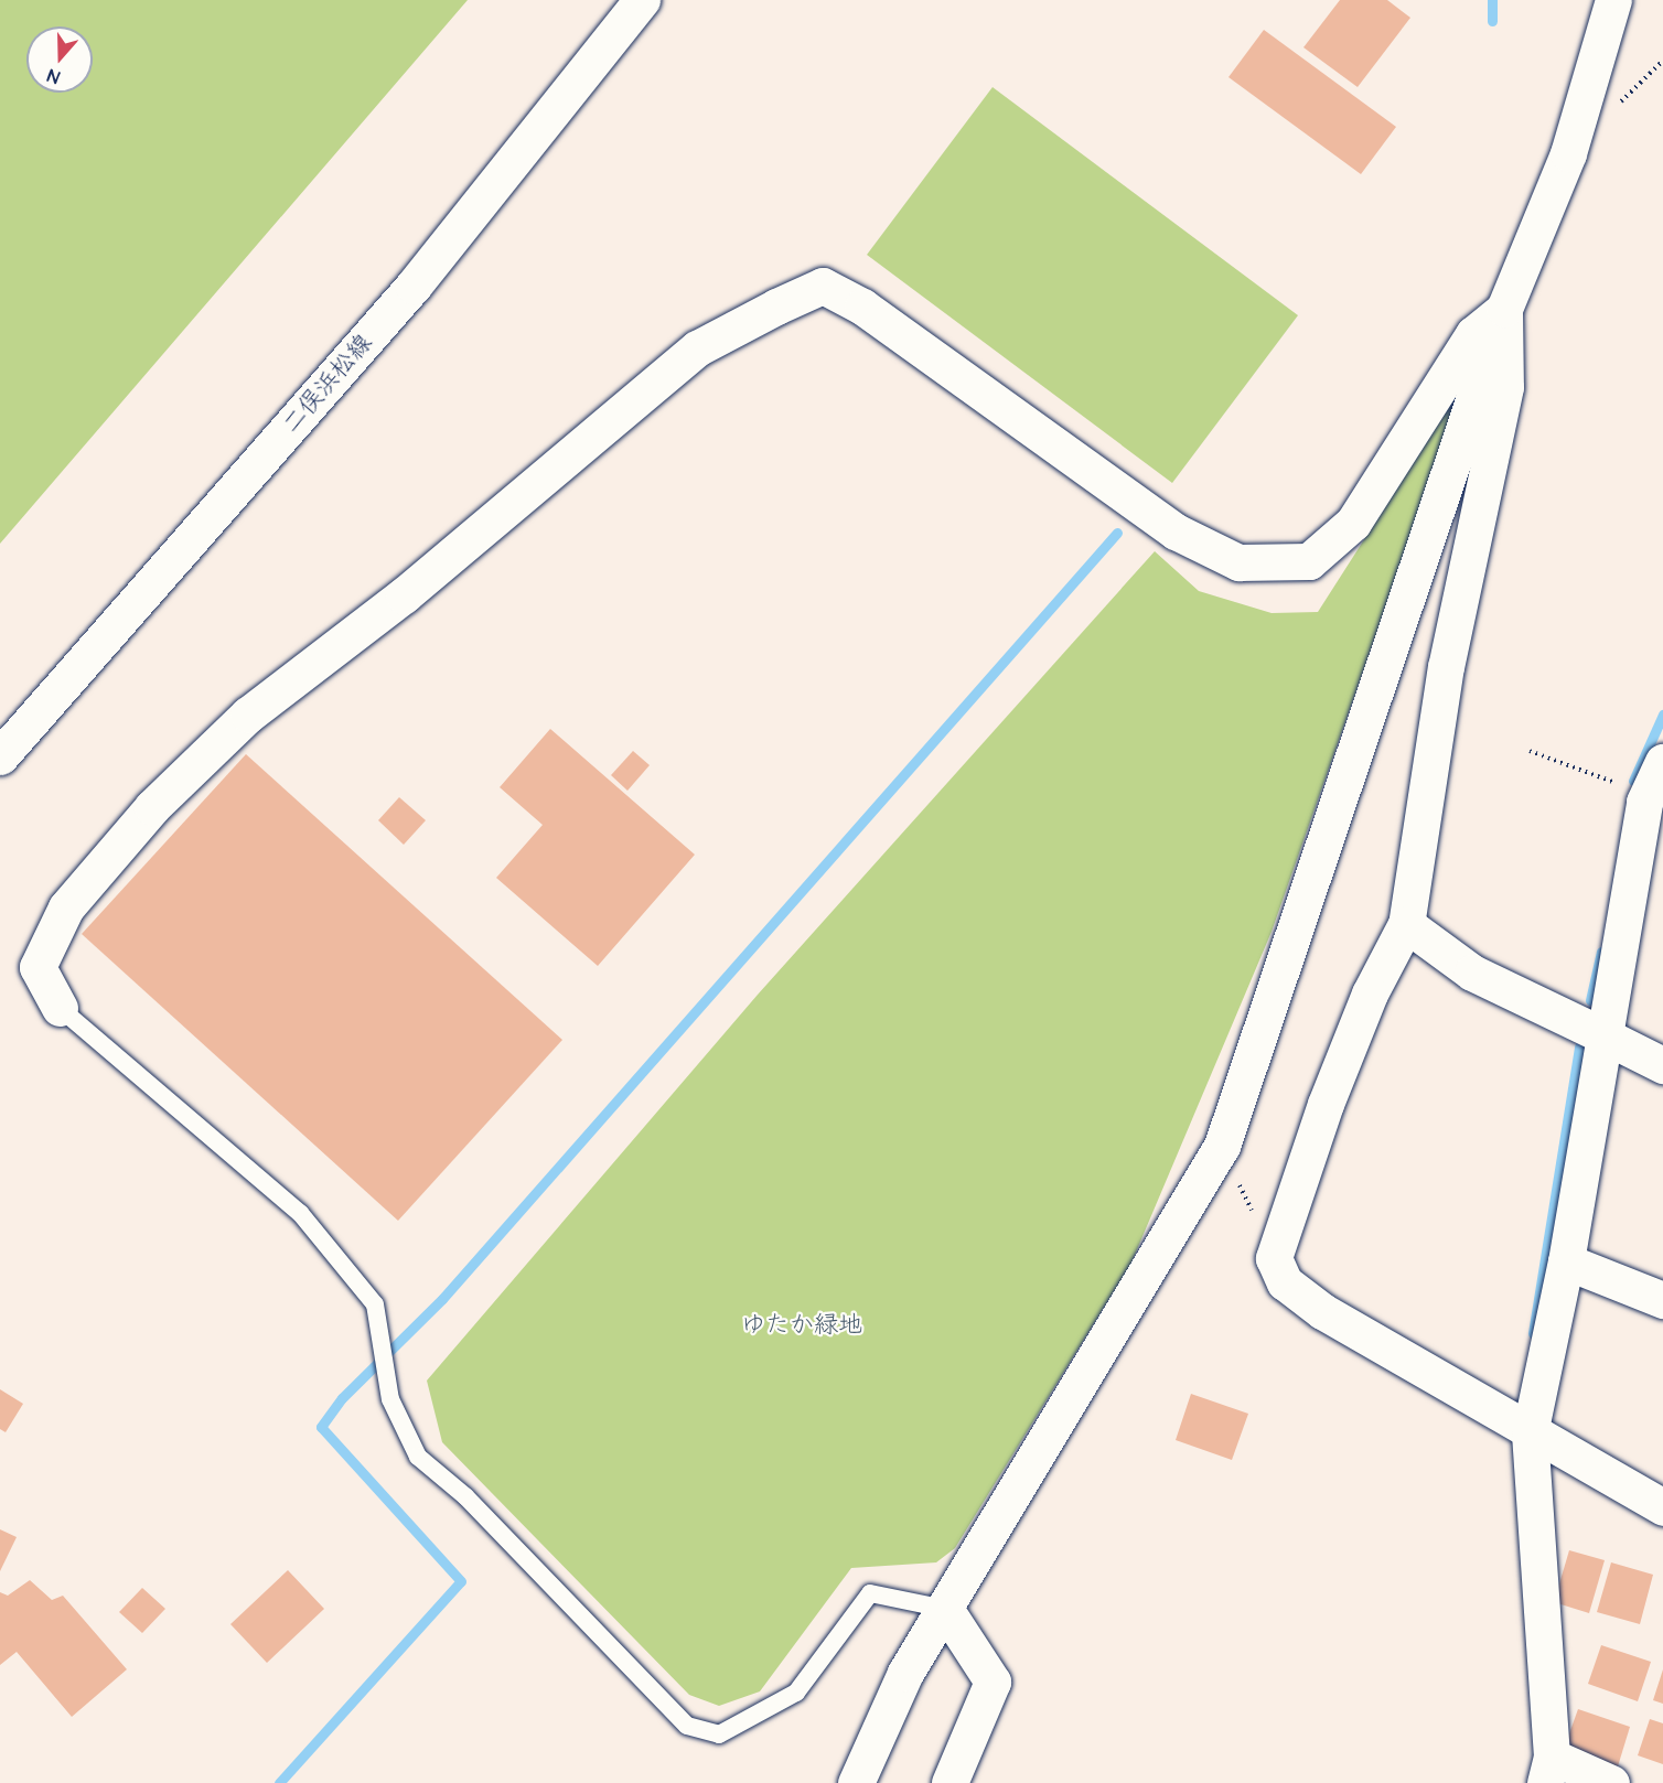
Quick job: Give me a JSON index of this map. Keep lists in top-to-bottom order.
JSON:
{
  "streets": {
    "street": ["二俣浜松線"]
  },
  "parks": ["ゆたか緑地"],
  "north": "bottom"
}
